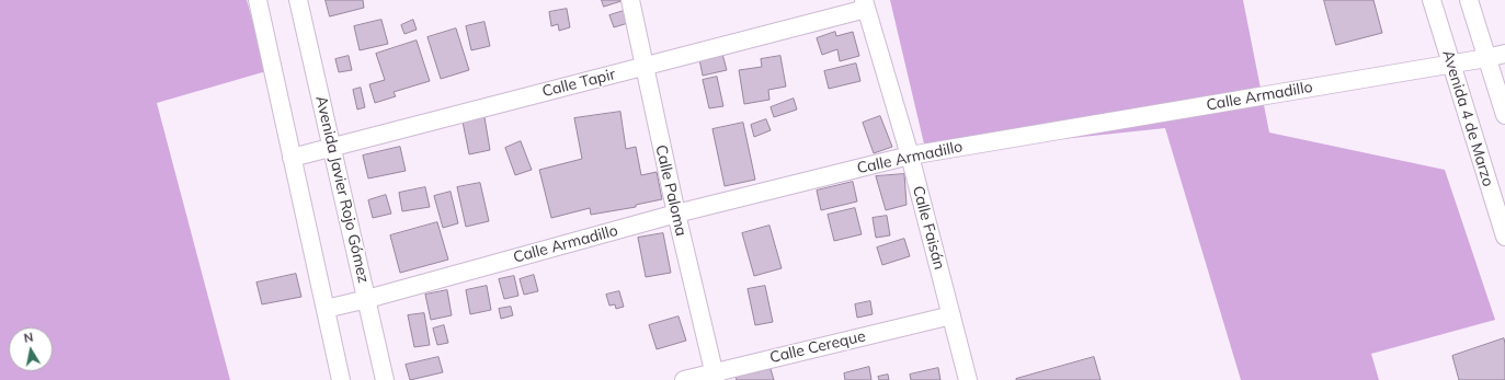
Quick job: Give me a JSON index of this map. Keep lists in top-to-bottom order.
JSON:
{
  "streets": {
    "street": [
      "Calle Tapir",
      "Calle Armadillo",
      "Avenida 4 de Marzo",
      "Avenida Javier Rojo Gómez",
      "Calle Paloma",
      "Calle Faisán",
      "Calle Cereque"
    ]
  },
  "crossings": [
    ["Calle Tapir", "Avenida Javier Rojo Gómez"],
    ["Calle Tapir", "Calle Paloma"],
    ["Calle Tapir", "Calle Faisán"],
    ["Calle Armadillo", "Avenida 4 de Marzo"],
    ["Calle Armadillo", "Avenida Javier Rojo Gómez"],
    ["Calle Armadillo", "Calle Paloma"],
    ["Calle Armadillo", "Calle Faisán"],
    ["Calle Paloma", "Calle Cereque"],
    ["Calle Faisán", "Calle Cereque"]
  ],
  "north": "top"
}
